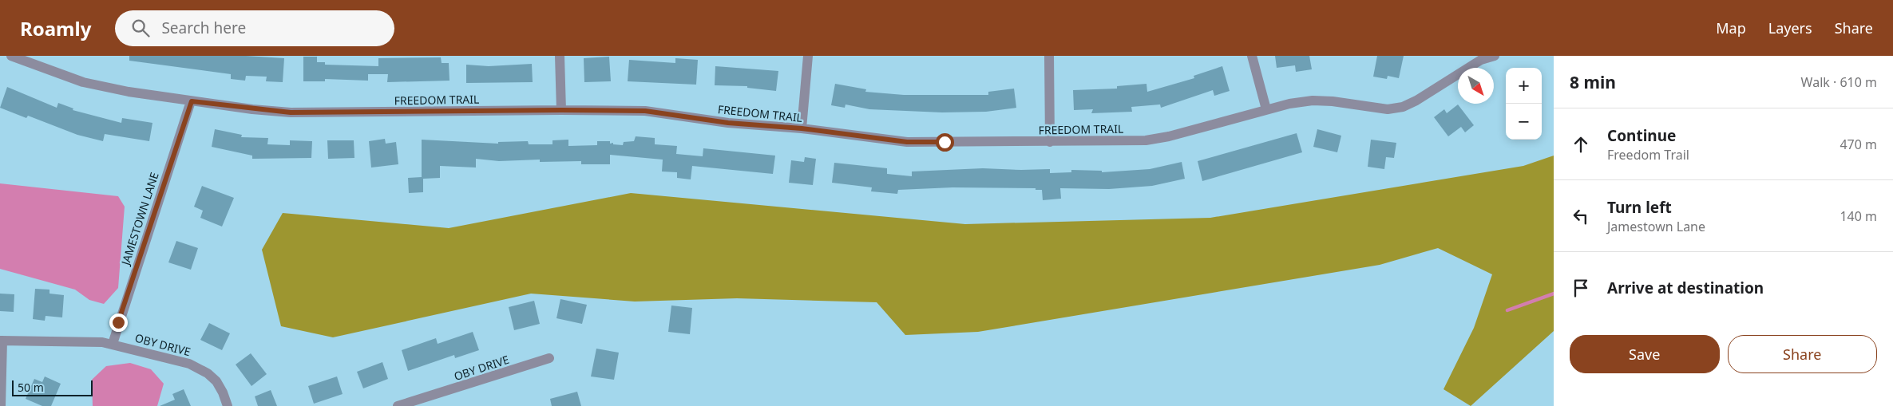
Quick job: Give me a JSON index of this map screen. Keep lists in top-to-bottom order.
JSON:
{
  "streets": {
    "street": ["FREEDOM TRAIL", "JAMESTOWN LANE", "OBY DRIVE"]
  },
  "crossings": [
    ["FREEDOM TRAIL", "JAMESTOWN LANE"],
    ["JAMESTOWN LANE", "OBY DRIVE"]
  ],
  "scale_bar": "50 m",
  "north": "bottom right",
  "page": {
    "header": "Roamly",
    "search": "Search here",
    "nav": ["Map", "Layers", "Share"],
    "heading": ["8 min", "Walk · 610 m"],
    "map_buttons": ["+", "−"],
    "list": [
      ["Continue", "Freedom Trail", "470 m"],
      ["Turn left", "Jamestown Lane", "140 m"],
      "Arrive at destination"
    ],
    "buttons": ["Save", "Share"],
    "scale": "50 m"
  }
}
